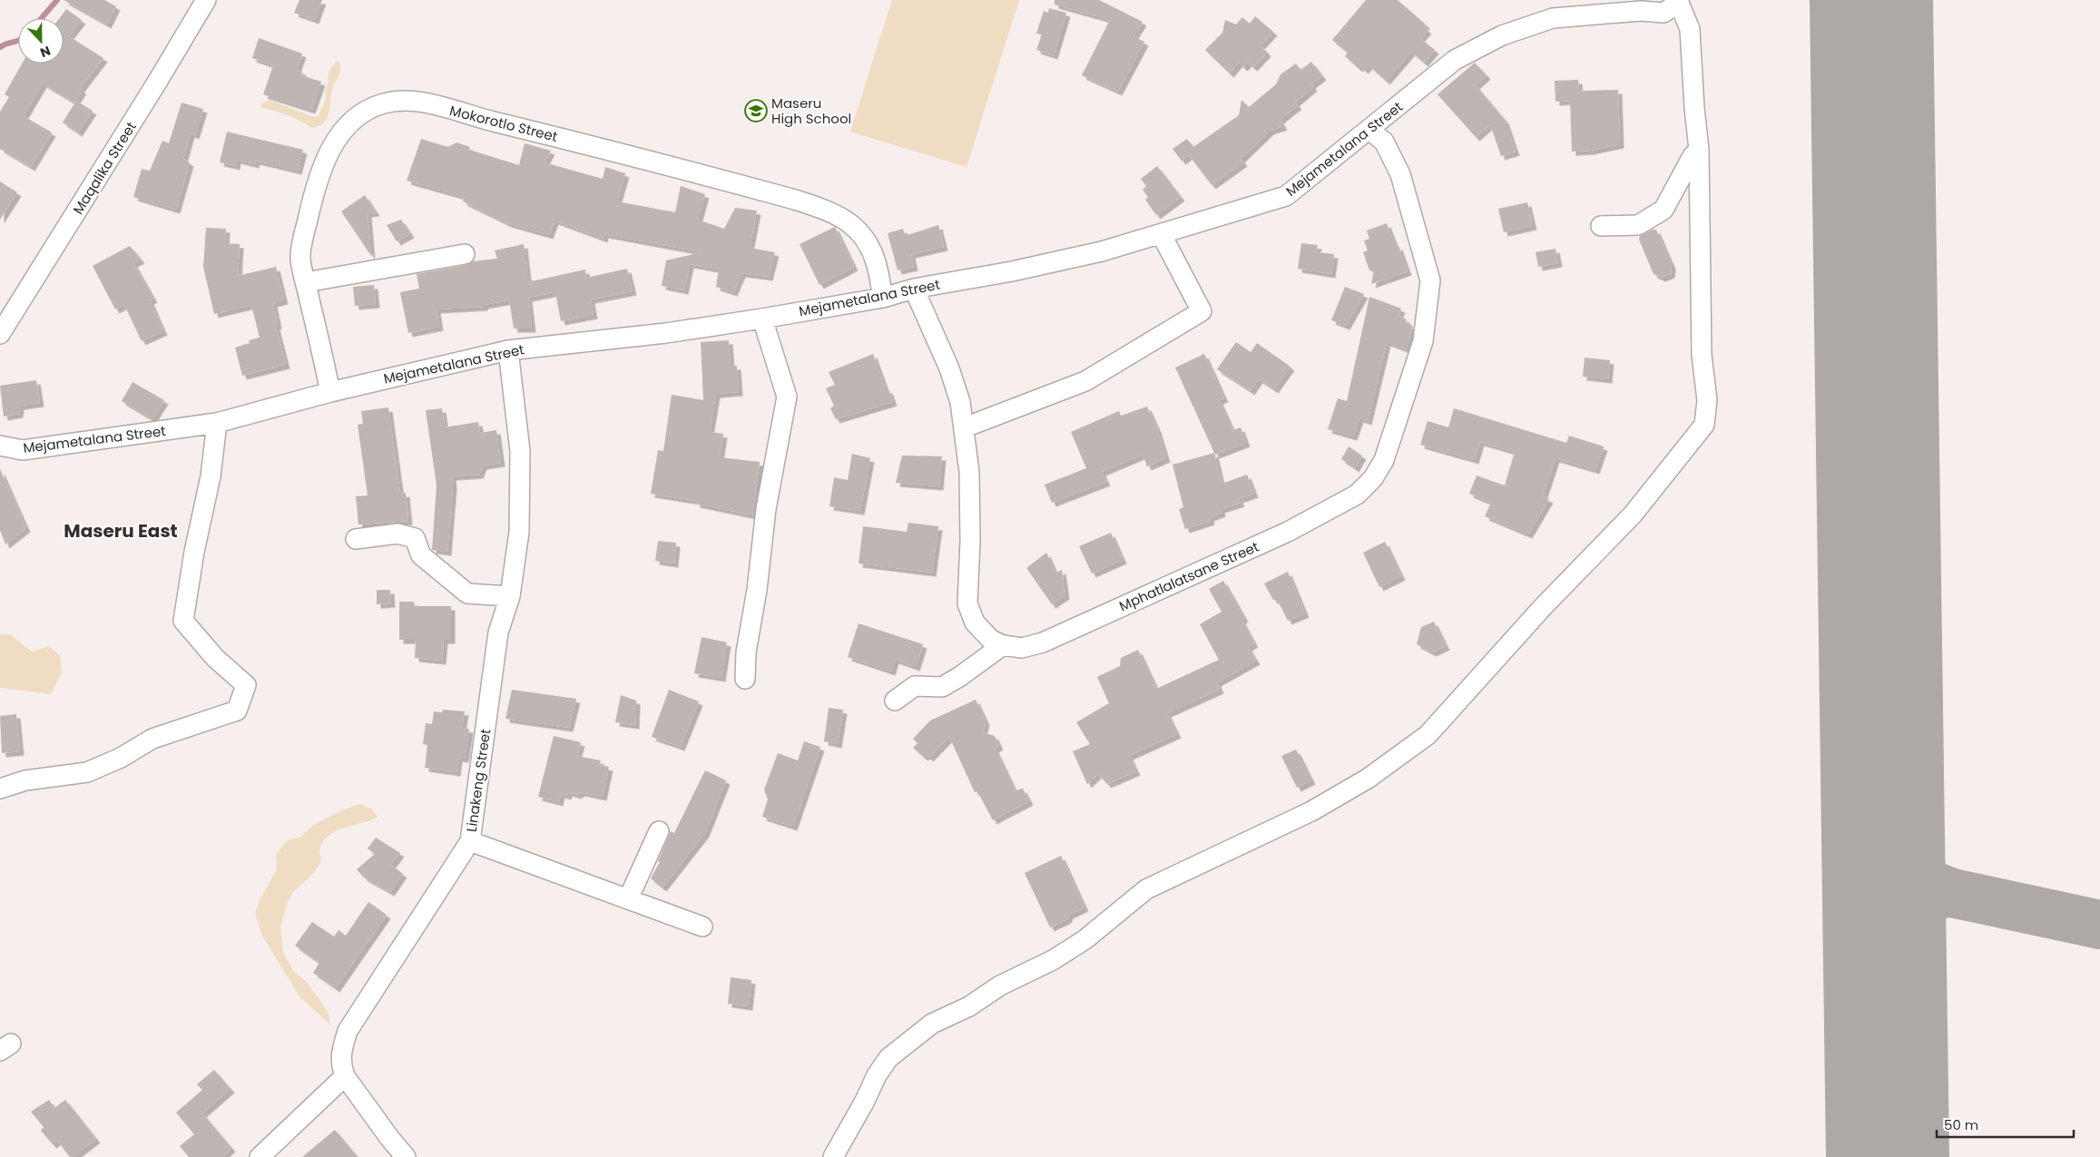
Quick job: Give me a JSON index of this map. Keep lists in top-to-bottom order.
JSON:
{
  "streets": {
    "street": [
      "Mokorotlo Street",
      "Mejametalana Street",
      "Maqalika Street",
      "Mphatlalatsane Street",
      "Linakeng Street"
    ]
  },
  "crossings": [
    ["Mokorotlo Street", "Mejametalana Street"],
    ["Mejametalana Street", "Mphatlalatsane Street"],
    ["Mejametalana Street", "Linakeng Street"]
  ],
  "districts": ["Maseru East"],
  "places": {
    "school or university": ["Maseru High School"]
  },
  "scale_bar": "50 m",
  "north": "bottom"
}
